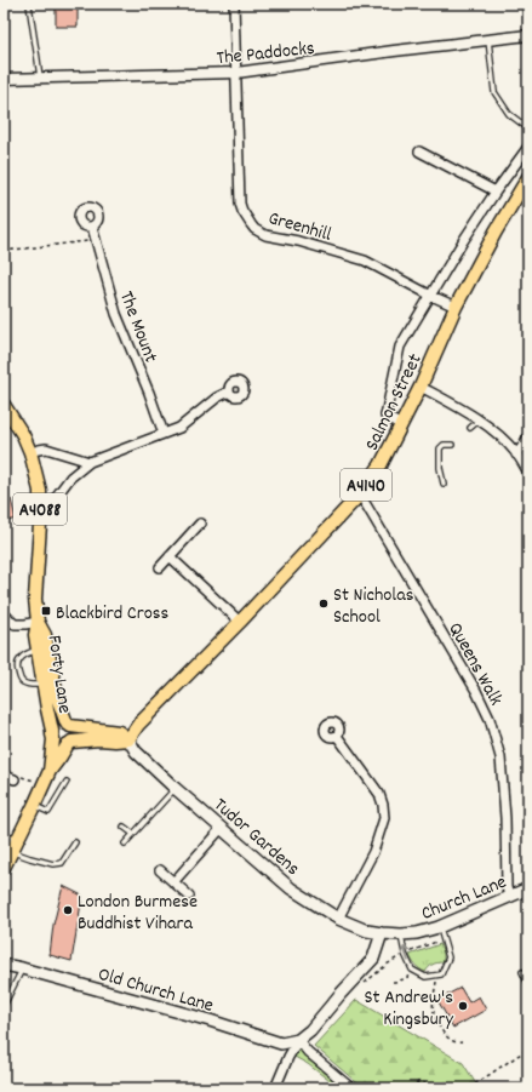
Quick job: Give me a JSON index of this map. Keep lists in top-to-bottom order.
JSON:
{
  "streets": {
    "main road": [
      "Salmon Street",
      "A4140",
      "A4088",
      "Forty Lane",
      "Tudor Gardens",
      "Church Lane",
      "Old Church Lane"
    ],
    "street": [
      "The Paddocks",
      "Greenhill",
      "The Mount",
      "Queens Walk"
    ]
  },
  "crossings": [
    ["The Paddocks", "Greenhill"],
    ["Greenhill", "Salmon Street"],
    ["Salmon Street", "Queens Walk"],
    ["Salmon Street", "Tudor Gardens"],
    ["A4088", "Forty Lane"],
    ["Queens Walk", "Church Lane"],
    ["Tudor Gardens", "Church Lane"]
  ],
  "places": {
    "other": ["St Nicholas School", "London Burmese Buddhist Vihara", "St Andrew's Kingsbury"],
    "transit": ["Blackbird Cross"]
  }
}
